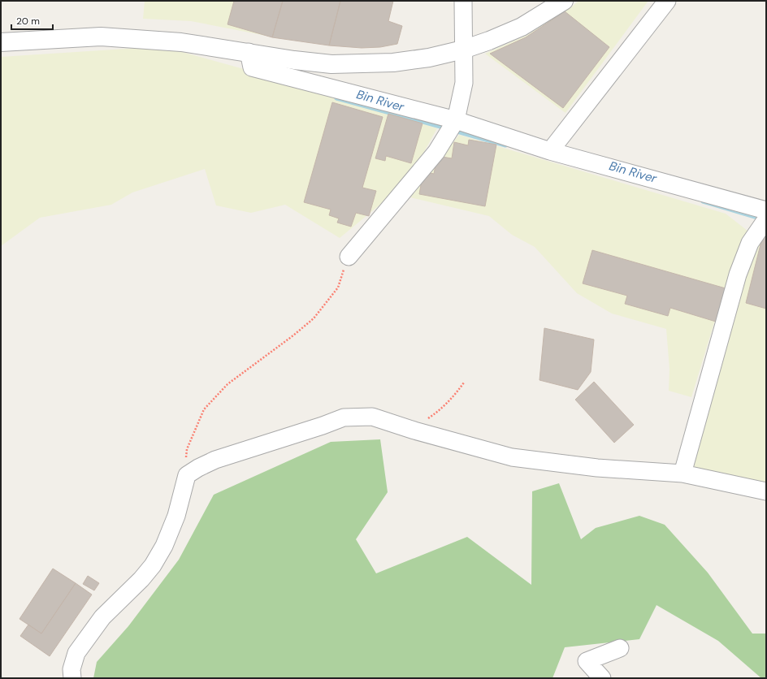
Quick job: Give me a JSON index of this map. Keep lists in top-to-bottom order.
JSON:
{
  "water": ["Bin River"],
  "scale_bar": "20 m"
}
